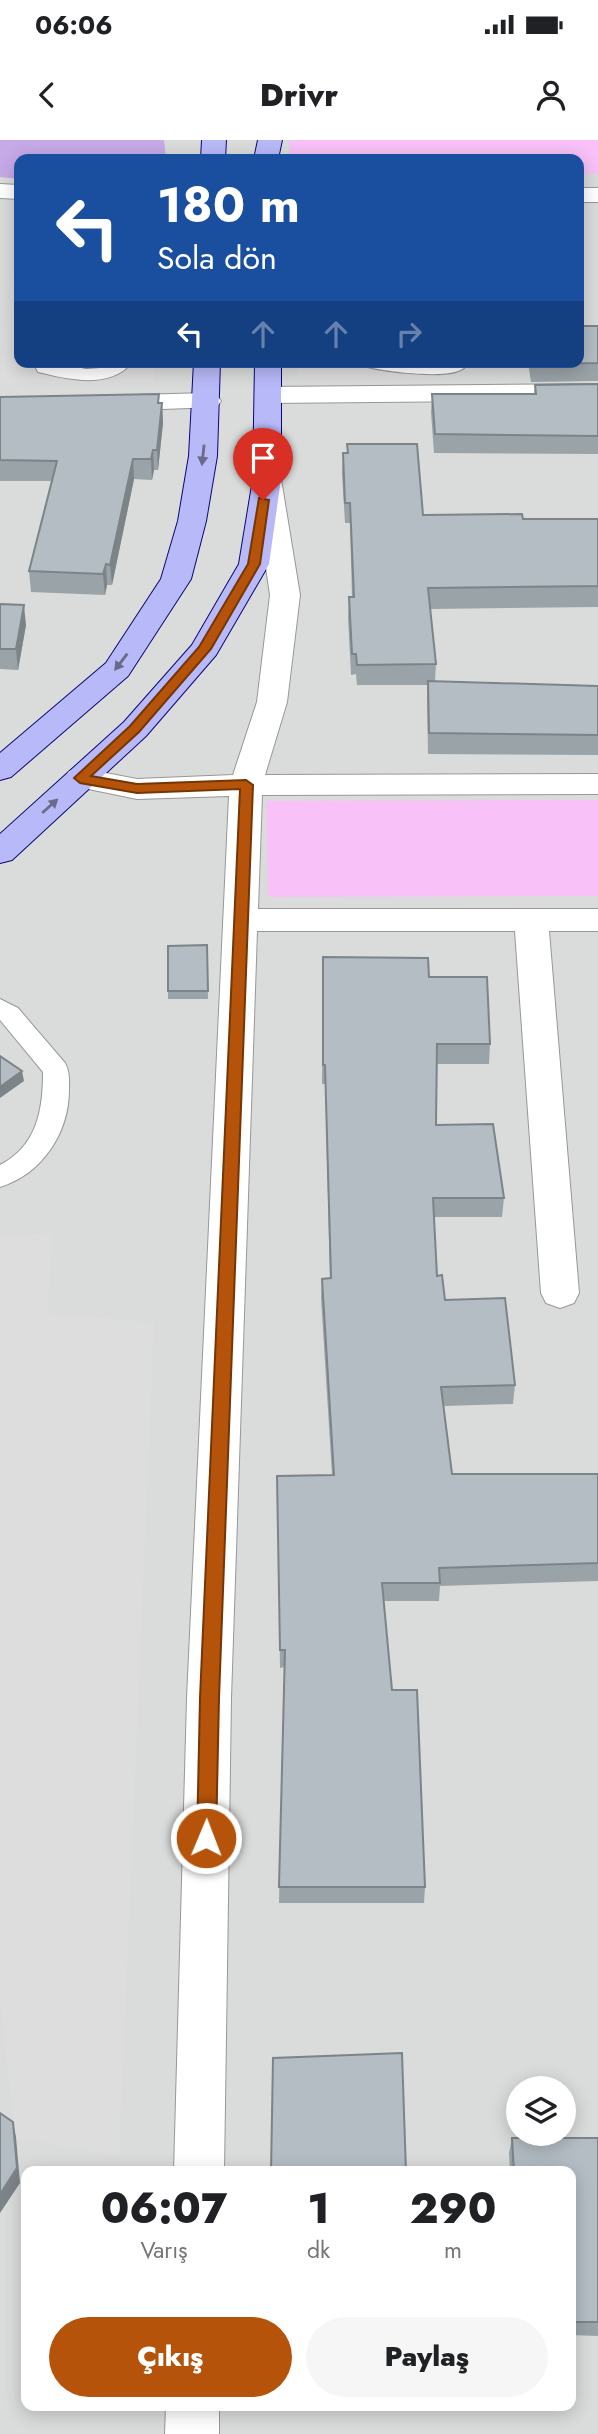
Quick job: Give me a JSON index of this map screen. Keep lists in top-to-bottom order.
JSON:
{
  "page": {
    "status": "06:06",
    "header": "Drivr",
    "turn": ["180 m", "Sola dön"],
    "eta": [
      "06:07",
      "Varış",
      "1",
      "dk",
      "290",
      "m"
    ],
    "buttons": ["Çıkış", "Paylaş"]
  }
}
